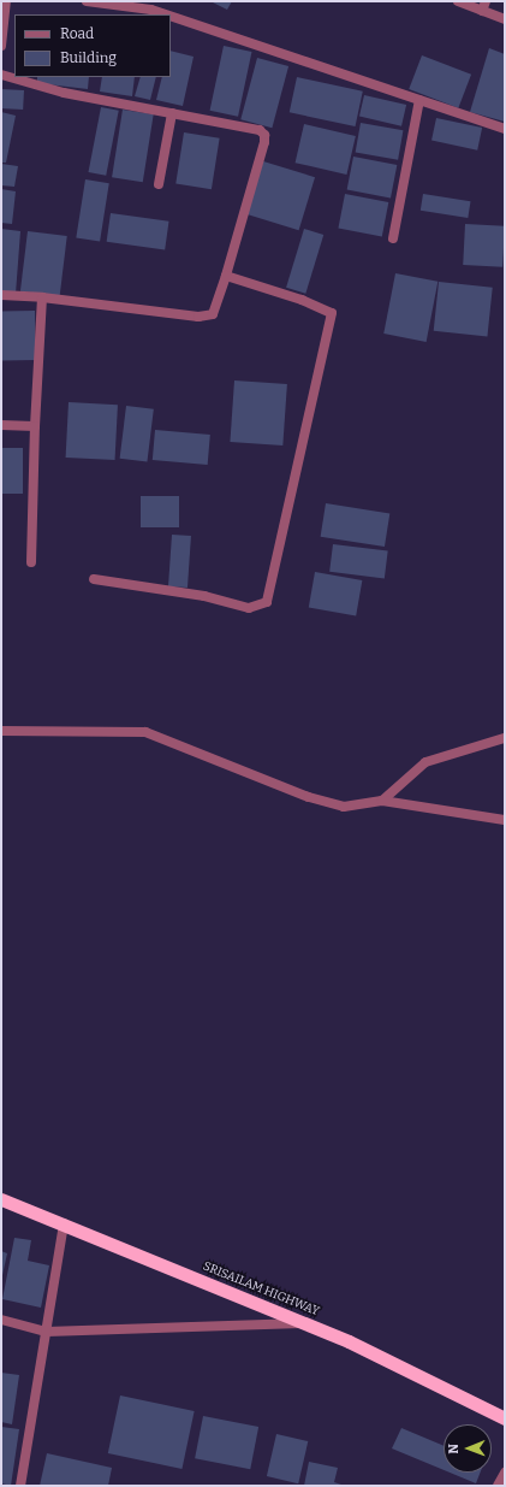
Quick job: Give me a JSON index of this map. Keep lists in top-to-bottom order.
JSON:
{
  "streets": {
    "highway": ["SRISAILAM HIGHWAY"]
  },
  "legend": ["Road", "Building"],
  "north": "left"
}
